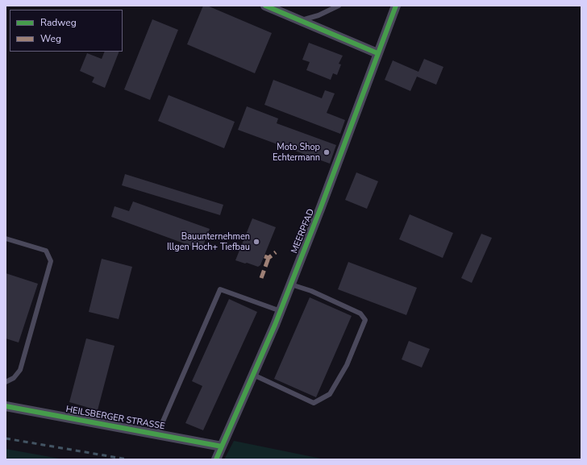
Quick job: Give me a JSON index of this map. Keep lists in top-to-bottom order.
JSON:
{
  "streets": {
    "street": ["MEERPFAD", "HEILSBERGER STRASSE"]
  },
  "crossings": [
    ["MEERPFAD", "HEILSBERGER STRASSE"]
  ],
  "places": ["Moto Shop Echtermann", "Bauunternehmen Illgen Hoch+ Tiefbau"],
  "legend": ["Radweg", "Weg"]
}
